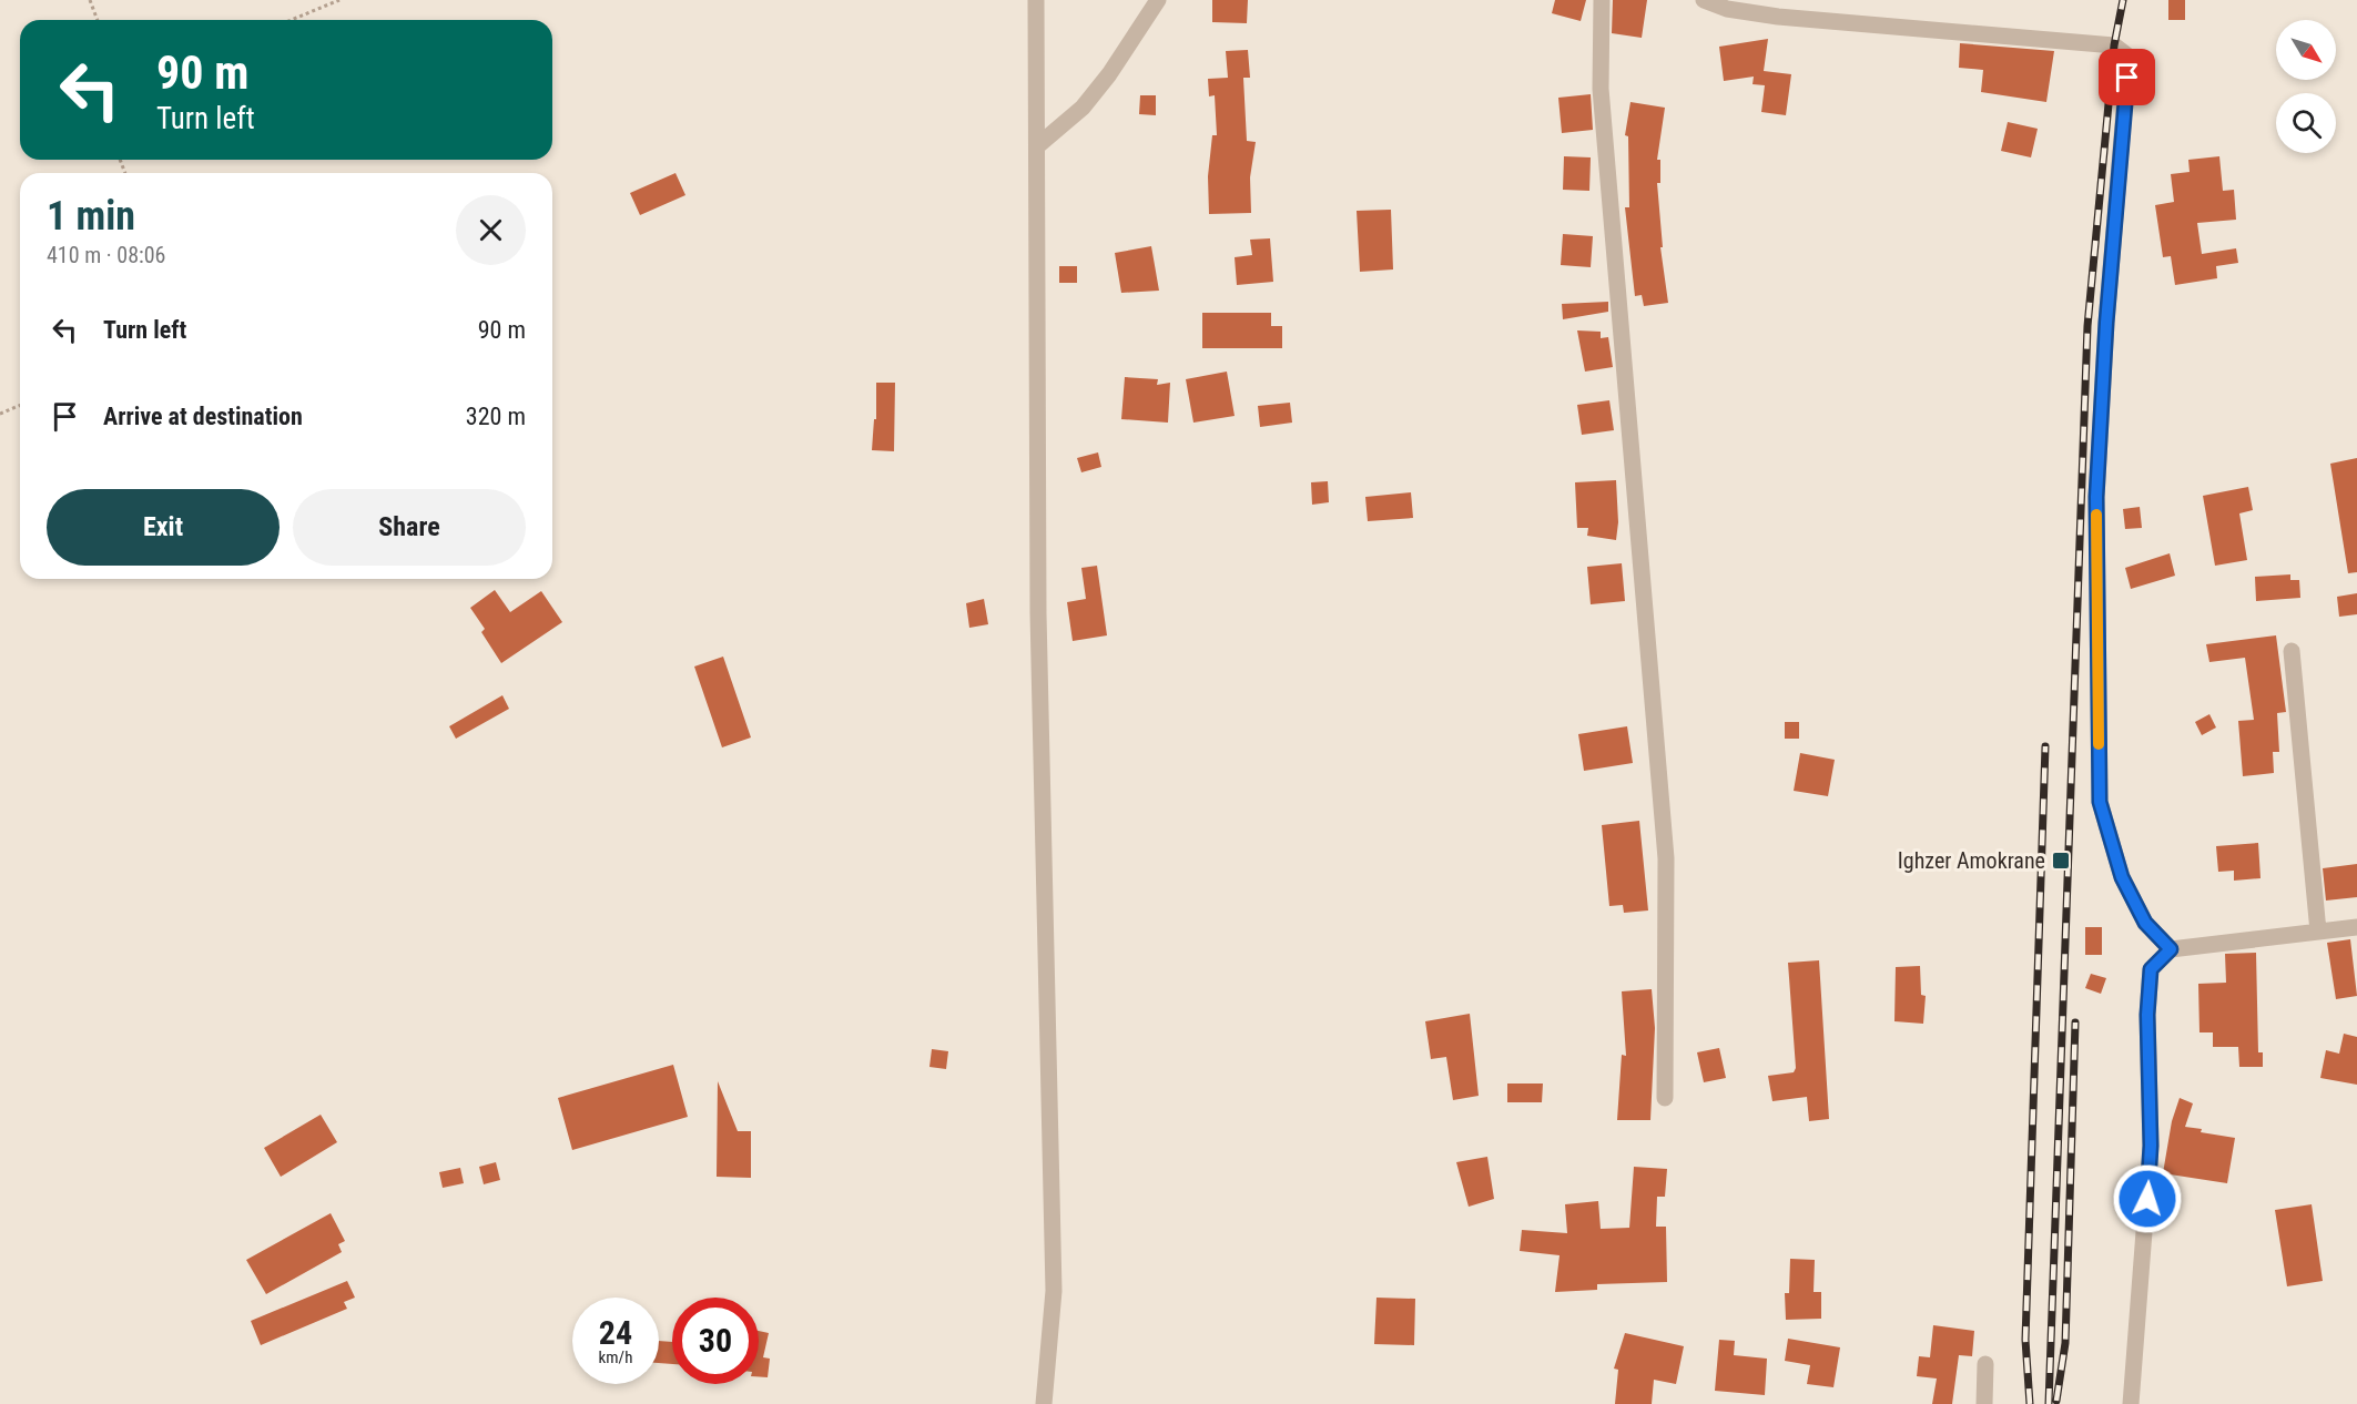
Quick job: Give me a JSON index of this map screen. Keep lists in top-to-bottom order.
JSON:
{
  "places": {
    "transit": ["Ighzer Amokrane"]
  },
  "north": "bottom right",
  "page": {
    "turn": ["90 m", "Turn left"],
    "heading": ["1 min", "410 m · 08:06"],
    "list": [
      {
        "name": "Turn left",
        "value": "90 m"
      },
      {
        "name": "Arrive at destination",
        "value": "320 m"
      }
    ],
    "buttons": ["Exit", "Share"],
    "speed": "24 km/h",
    "limit": "30"
  }
}
